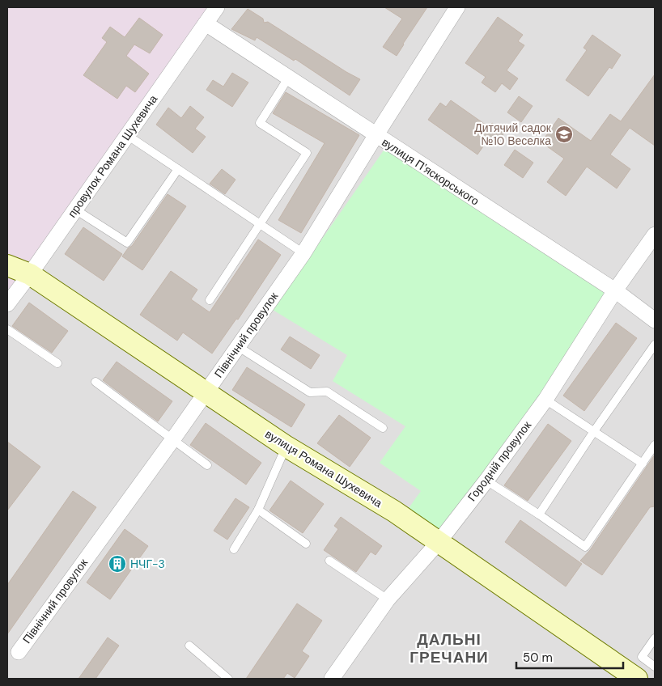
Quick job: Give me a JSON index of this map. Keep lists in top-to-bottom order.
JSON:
{
  "streets": {
    "street": [
      "провулок Романа Шухевича",
      "вулиця Пʼяскорського",
      "Північний провулок",
      "Городній провулок",
      "вулиця Романа Шухевича"
    ]
  },
  "crossings": [
    ["провулок Романа Шухевича", "вулиця Пʼяскорського"],
    ["провулок Романа Шухевича", "вулиця Романа Шухевича"],
    ["вулиця Пʼяскорського", "Північний провулок"],
    ["вулиця Пʼяскорського", "Городній провулок"],
    ["Північний провулок", "вулиця Романа Шухевича"],
    ["Городній провулок", "вулиця Романа Шухевича"]
  ],
  "districts": ["ДАЛЬНІ ГРЕЧАНИ"],
  "places": {
    "school or university": ["Дитячий садок №10 Веселка"],
    "building": ["НЧГ-3"]
  },
  "scale_bar": "50 m"
}
